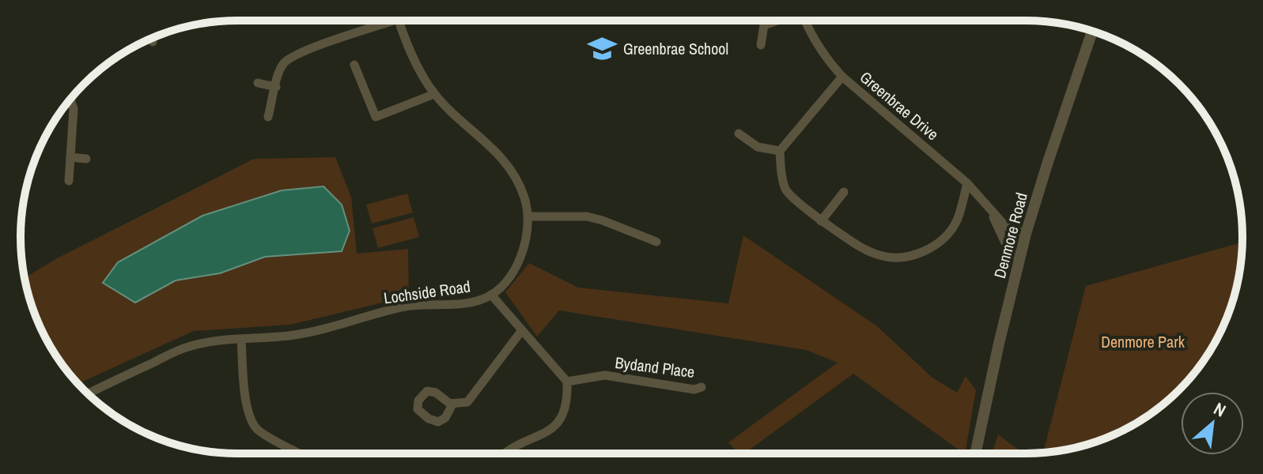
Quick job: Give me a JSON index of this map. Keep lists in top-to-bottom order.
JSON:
{
  "streets": {
    "street": [
      "Greenbrae Drive",
      "Denmore Road",
      "Lochside Road",
      "Bydand Place"
    ]
  },
  "crossings": [
    ["Greenbrae Drive", "Denmore Road"]
  ],
  "parks": ["Denmore Park"],
  "places": {
    "school or university": ["Greenbrae School"]
  },
  "north": "top right"
}
